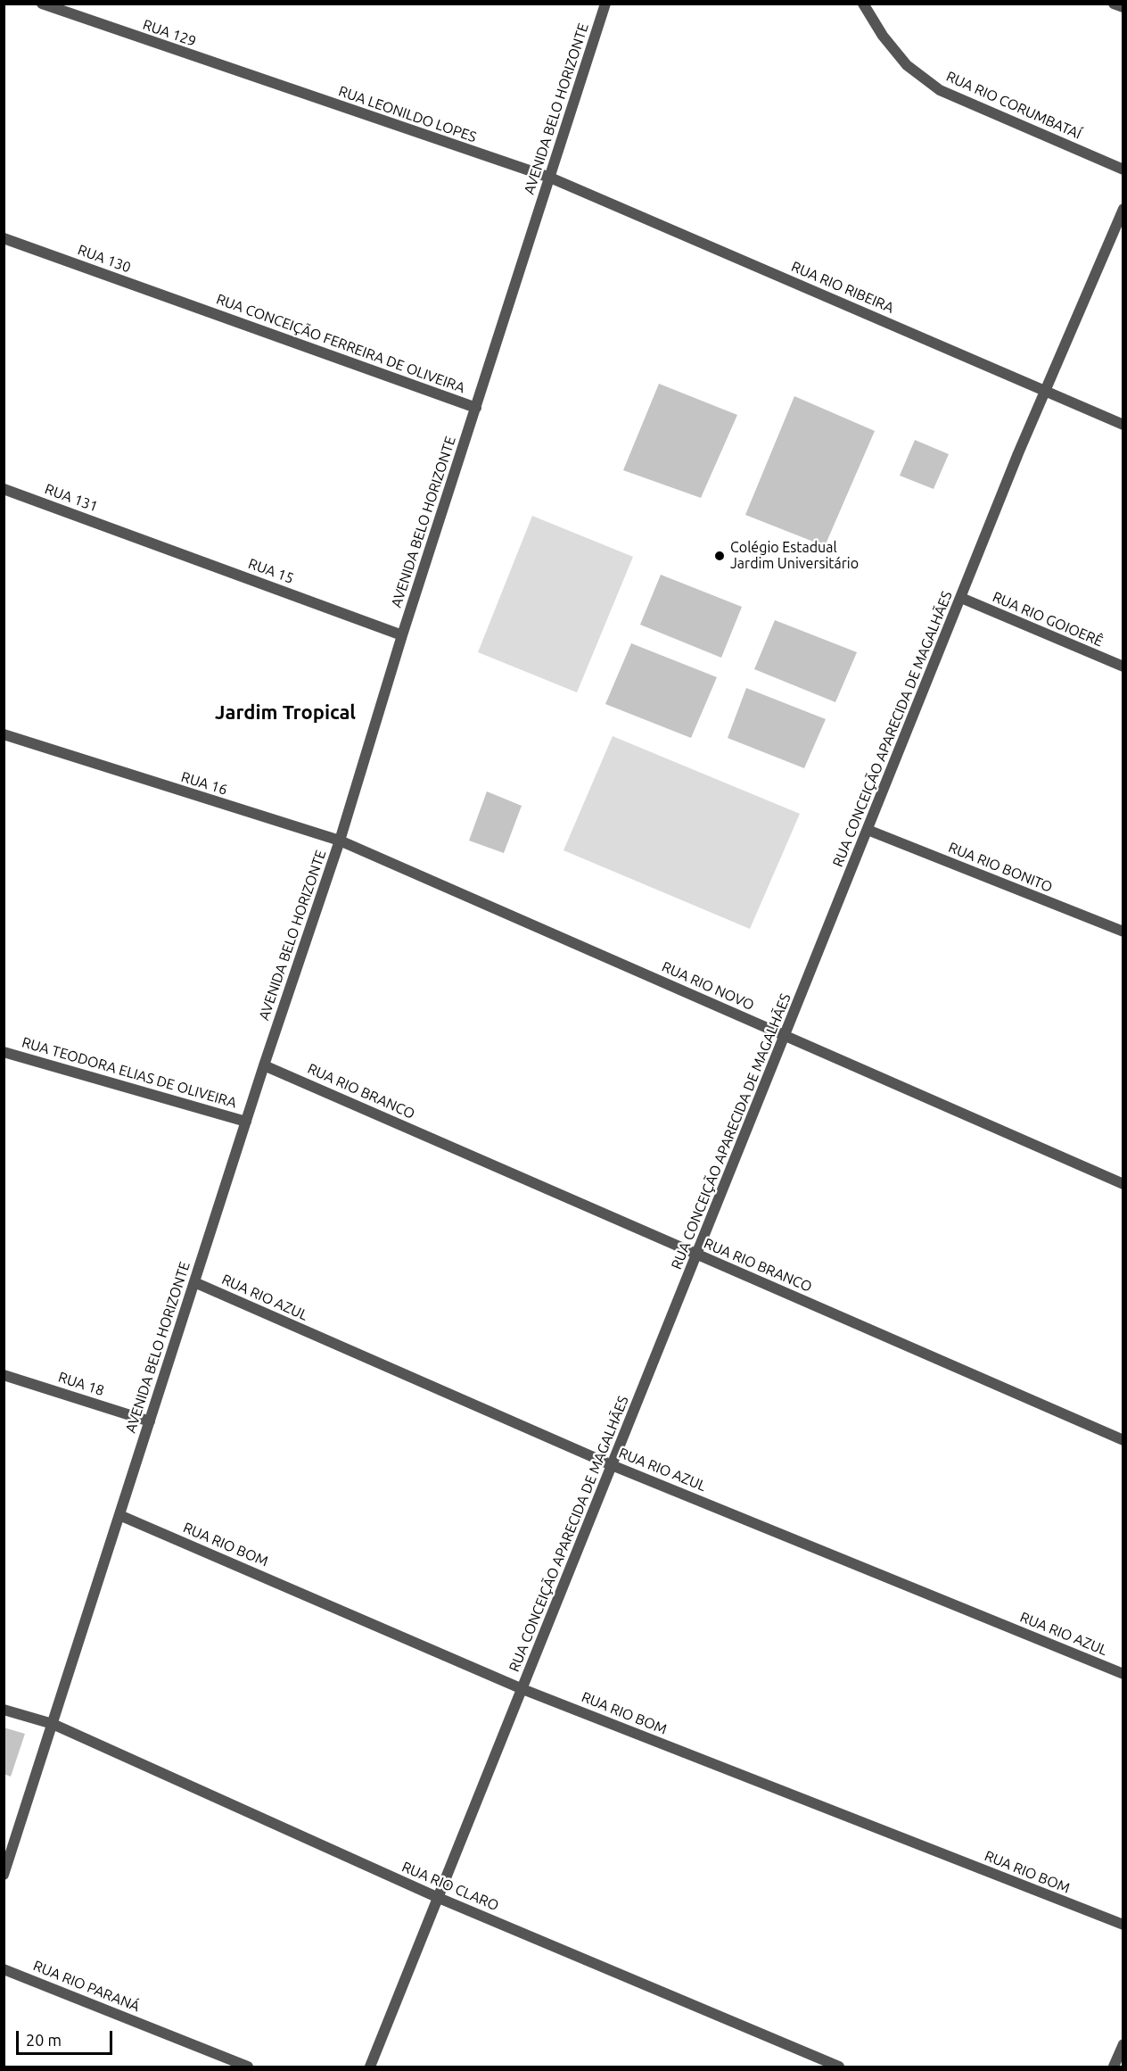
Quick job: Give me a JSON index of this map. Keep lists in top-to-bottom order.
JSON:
{
  "streets": {
    "street": [
      "RUA 129",
      "RUA RIO CORUMBATAÍ",
      "AVENIDA BELO HORIZONTE",
      "RUA LEONILDO LOPES",
      "RUA 130",
      "RUA RIO RIBEIRA",
      "RUA CONCEIÇÃO FERREIRA DE OLIVEIRA",
      "RUA 131",
      "RUA 15",
      "RUA RIO GOIOERÊ",
      "RUA CONCEIÇÃO APARECIDA DE MAGALHÃES",
      "RUA 16",
      "RUA RIO BONITO",
      "RUA RIO NOVO",
      "RUA TEODORA ELIAS DE OLIVEIRA",
      "RUA RIO BRANCO",
      "RUA RIO AZUL",
      "RUA 18",
      "RUA RIO BOM",
      "RUA RIO CLARO",
      "RUA RIO PARANÁ"
    ]
  },
  "crossings": [
    ["RUA 129", "RUA LEONILDO LOPES"],
    ["AVENIDA BELO HORIZONTE", "RUA LEONILDO LOPES"],
    ["AVENIDA BELO HORIZONTE", "RUA RIO RIBEIRA"],
    ["AVENIDA BELO HORIZONTE", "RUA CONCEIÇÃO FERREIRA DE OLIVEIRA"],
    ["AVENIDA BELO HORIZONTE", "RUA 15"],
    ["AVENIDA BELO HORIZONTE", "RUA 16"],
    ["AVENIDA BELO HORIZONTE", "RUA RIO NOVO"],
    ["AVENIDA BELO HORIZONTE", "RUA TEODORA ELIAS DE OLIVEIRA"],
    ["AVENIDA BELO HORIZONTE", "RUA RIO BRANCO"],
    ["AVENIDA BELO HORIZONTE", "RUA RIO AZUL"],
    ["AVENIDA BELO HORIZONTE", "RUA 18"],
    ["AVENIDA BELO HORIZONTE", "RUA RIO BOM"],
    ["AVENIDA BELO HORIZONTE", "RUA RIO CLARO"],
    ["RUA LEONILDO LOPES", "RUA RIO RIBEIRA"],
    ["RUA 130", "RUA CONCEIÇÃO FERREIRA DE OLIVEIRA"],
    ["RUA RIO RIBEIRA", "RUA CONCEIÇÃO APARECIDA DE MAGALHÃES"],
    ["RUA 131", "RUA 15"],
    ["RUA RIO GOIOERÊ", "RUA CONCEIÇÃO APARECIDA DE MAGALHÃES"],
    ["RUA CONCEIÇÃO APARECIDA DE MAGALHÃES", "RUA RIO BONITO"],
    ["RUA CONCEIÇÃO APARECIDA DE MAGALHÃES", "RUA RIO NOVO"],
    ["RUA CONCEIÇÃO APARECIDA DE MAGALHÃES", "RUA RIO BRANCO"],
    ["RUA CONCEIÇÃO APARECIDA DE MAGALHÃES", "RUA RIO AZUL"],
    ["RUA CONCEIÇÃO APARECIDA DE MAGALHÃES", "RUA RIO BOM"],
    ["RUA CONCEIÇÃO APARECIDA DE MAGALHÃES", "RUA RIO CLARO"],
    ["RUA 16", "RUA RIO NOVO"]
  ],
  "districts": ["Jardim Tropical"],
  "places": ["Colégio Estadual Jardim Universitário"],
  "scale_bar": "20 m"
}
